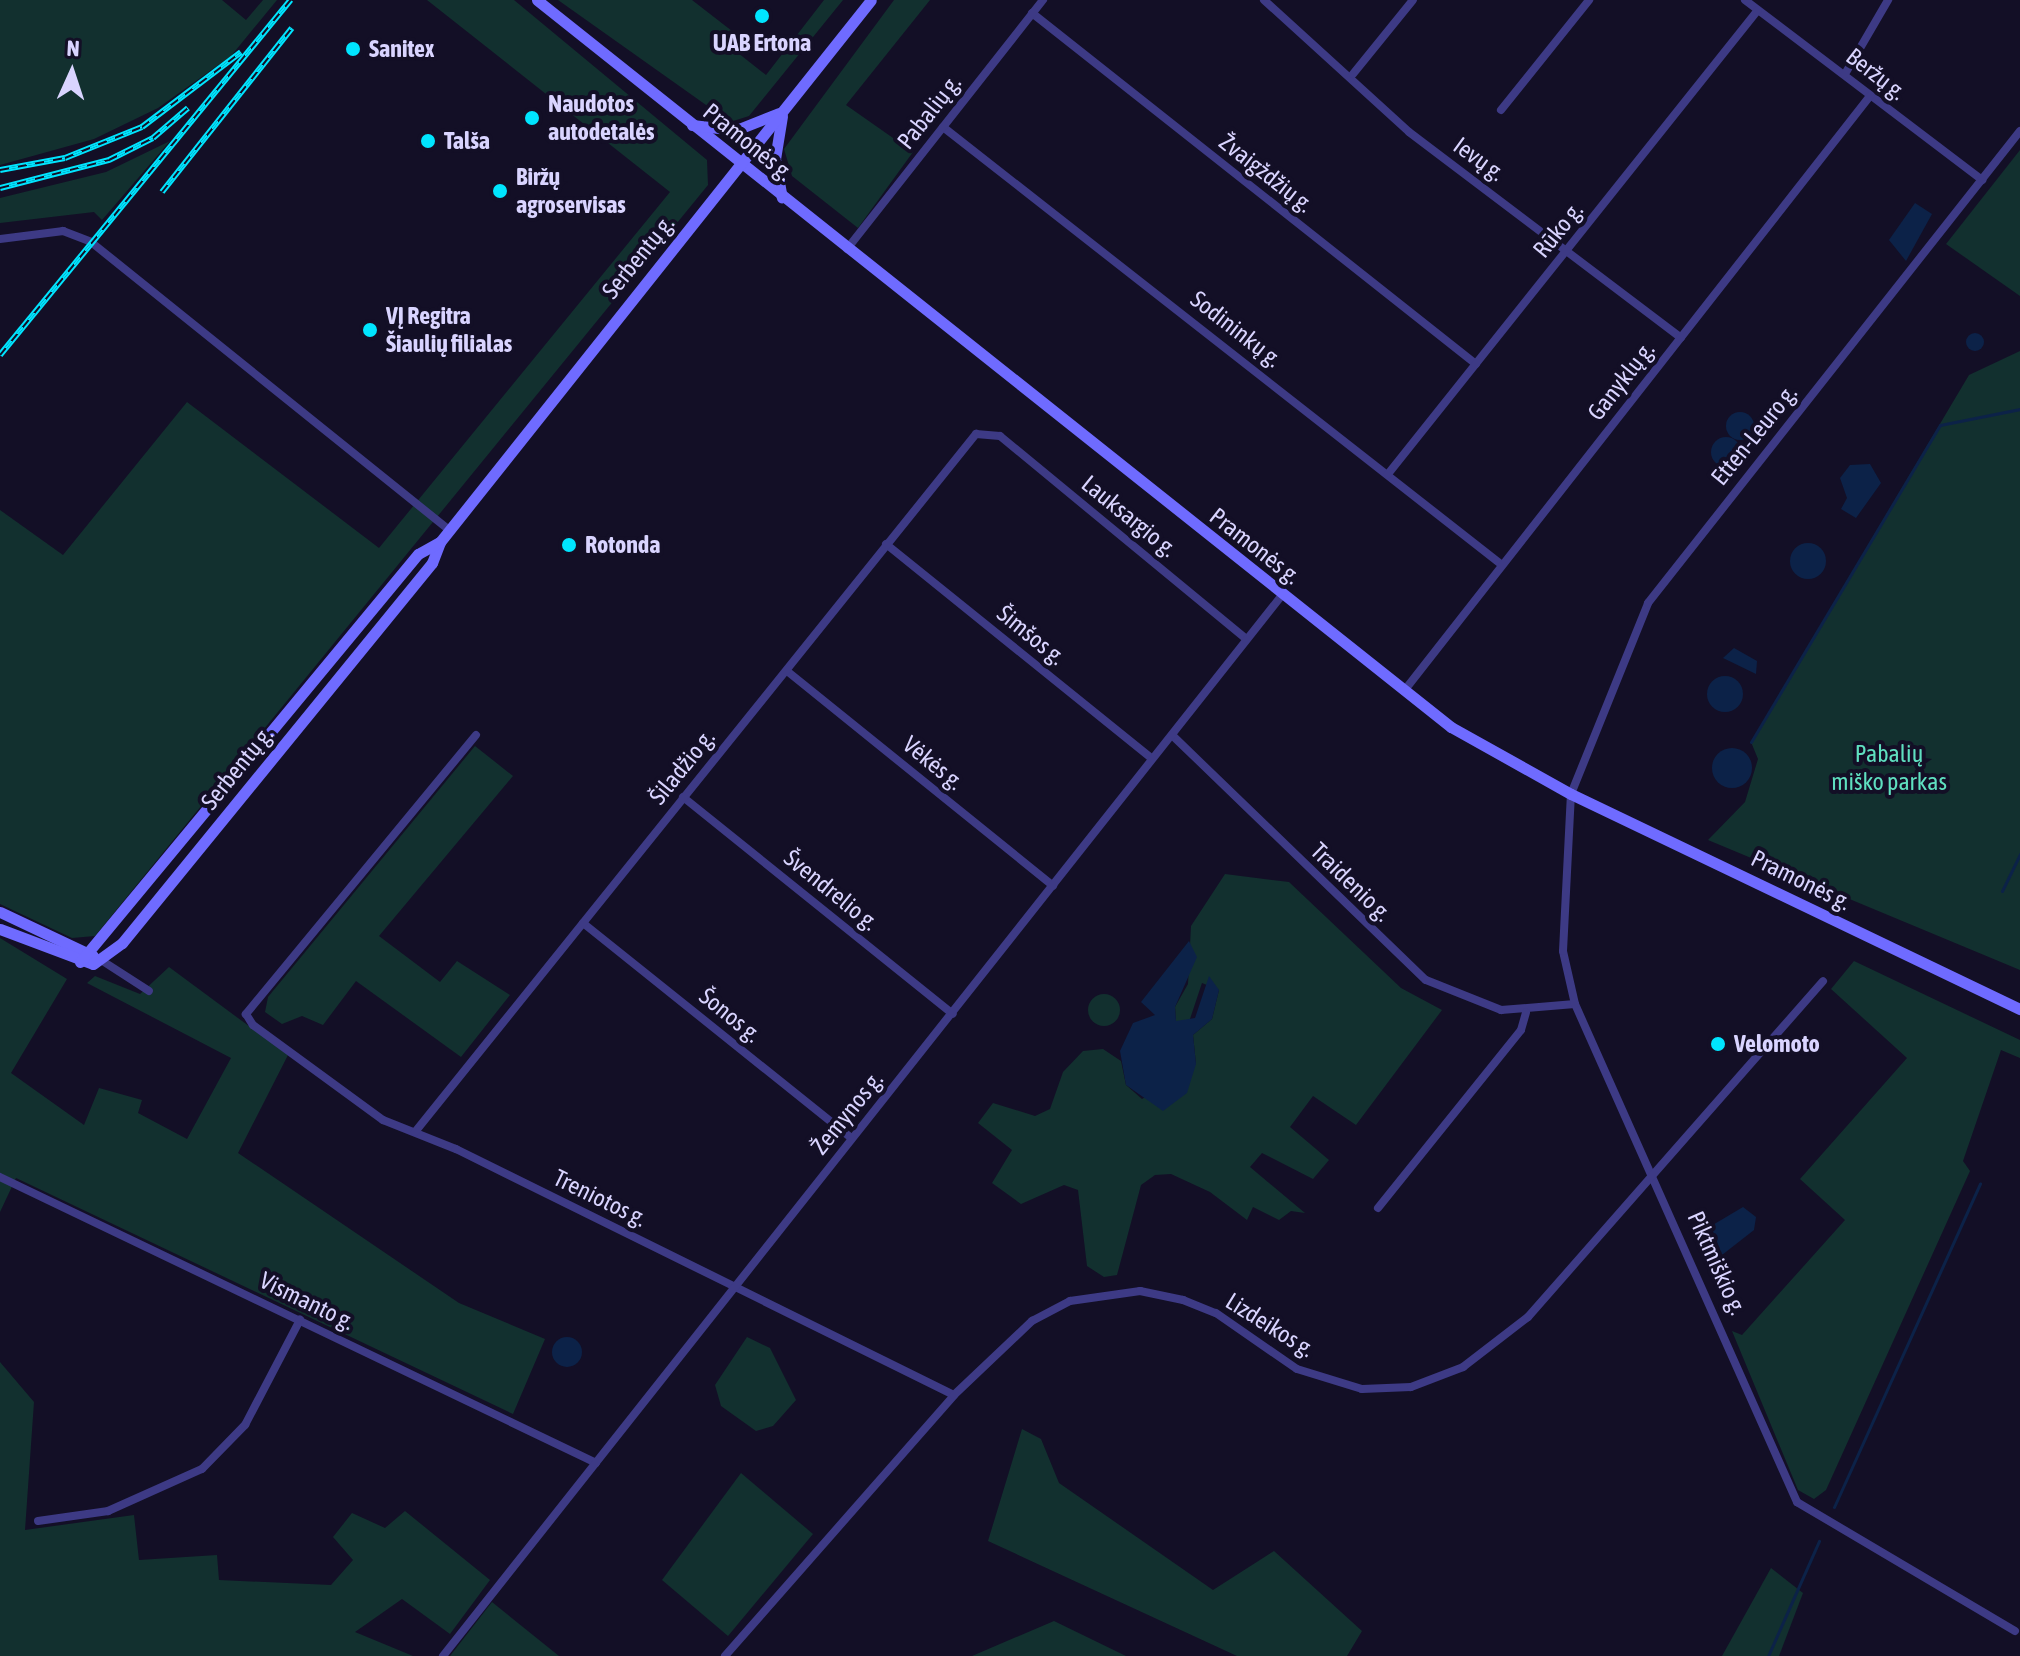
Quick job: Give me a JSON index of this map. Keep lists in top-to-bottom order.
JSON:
{
  "streets": {
    "main road": ["Pramonės g.", "Serbentų g."],
    "street": [
      "Beržų g.",
      "Pabalių g.",
      "Ievų g.",
      "Žvaigždžių g.",
      "Rūko g.",
      "Sodininkų g.",
      "Ganyklų g.",
      "Etten-Leuro g.",
      "Lauksargio g.",
      "Šimšos g.",
      "Vėkės g.",
      "Šiladžio g.",
      "Traidenio g.",
      "Švendrelio g.",
      "Šonos g.",
      "Žemynos g.",
      "Treniotos g.",
      "Piktmiškio g.",
      "Vismanto g.",
      "Lizdeikos g."
    ]
  },
  "crossings": [
    ["Beržų g.", "Rūko g."],
    ["Beržų g.", "Ganyklų g."],
    ["Beržų g.", "Etten-Leuro g."],
    ["Pabalių g.", "Pramonės g."],
    ["Pabalių g.", "Žvaigždžių g."],
    ["Pabalių g.", "Sodininkų g."],
    ["Pramonės g.", "Serbentų g."],
    ["Pramonės g.", "Ganyklų g."],
    ["Pramonės g.", "Etten-Leuro g."],
    ["Pramonės g.", "Žemynos g."],
    ["Pramonės g.", "Piktmiškio g."],
    ["Ievų g.", "Rūko g."],
    ["Ievų g.", "Ganyklų g."],
    ["Žvaigždžių g.", "Rūko g."],
    ["Rūko g.", "Sodininkų g."],
    ["Sodininkų g.", "Ganyklų g."],
    ["Etten-Leuro g.", "Piktmiškio g."],
    ["Lauksargio g.", "Šiladžio g."],
    ["Lauksargio g.", "Žemynos g."],
    ["Šimšos g.", "Šiladžio g."],
    ["Šimšos g.", "Žemynos g."],
    ["Vėkės g.", "Šiladžio g."],
    ["Vėkės g.", "Žemynos g."],
    ["Šiladžio g.", "Švendrelio g."],
    ["Šiladžio g.", "Šonos g."],
    ["Šiladžio g.", "Treniotos g."],
    ["Traidenio g.", "Žemynos g."],
    ["Traidenio g.", "Piktmiškio g."],
    ["Švendrelio g.", "Žemynos g."],
    ["Šonos g.", "Žemynos g."],
    ["Žemynos g.", "Treniotos g."],
    ["Žemynos g.", "Vismanto g."],
    ["Treniotos g.", "Lizdeikos g."],
    ["Piktmiškio g.", "Lizdeikos g."]
  ],
  "parks": ["Pabalių miško parkas"],
  "places": [
    "UAB Ertona",
    "Sanitex",
    "Naudotos autodetalės",
    "Talša",
    "Biržų agroservisas",
    "VĮ Regitra Šiaulių filialas",
    "Rotonda",
    "Velomoto"
  ],
  "north": "top"
}
